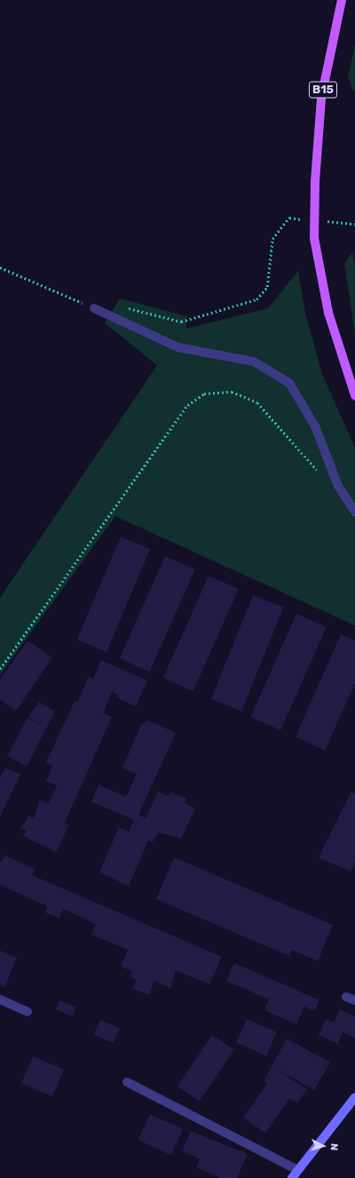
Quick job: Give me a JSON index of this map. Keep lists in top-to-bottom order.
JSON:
{
  "streets": {
    "main road": ["B15"]
  },
  "north": "right"
}
